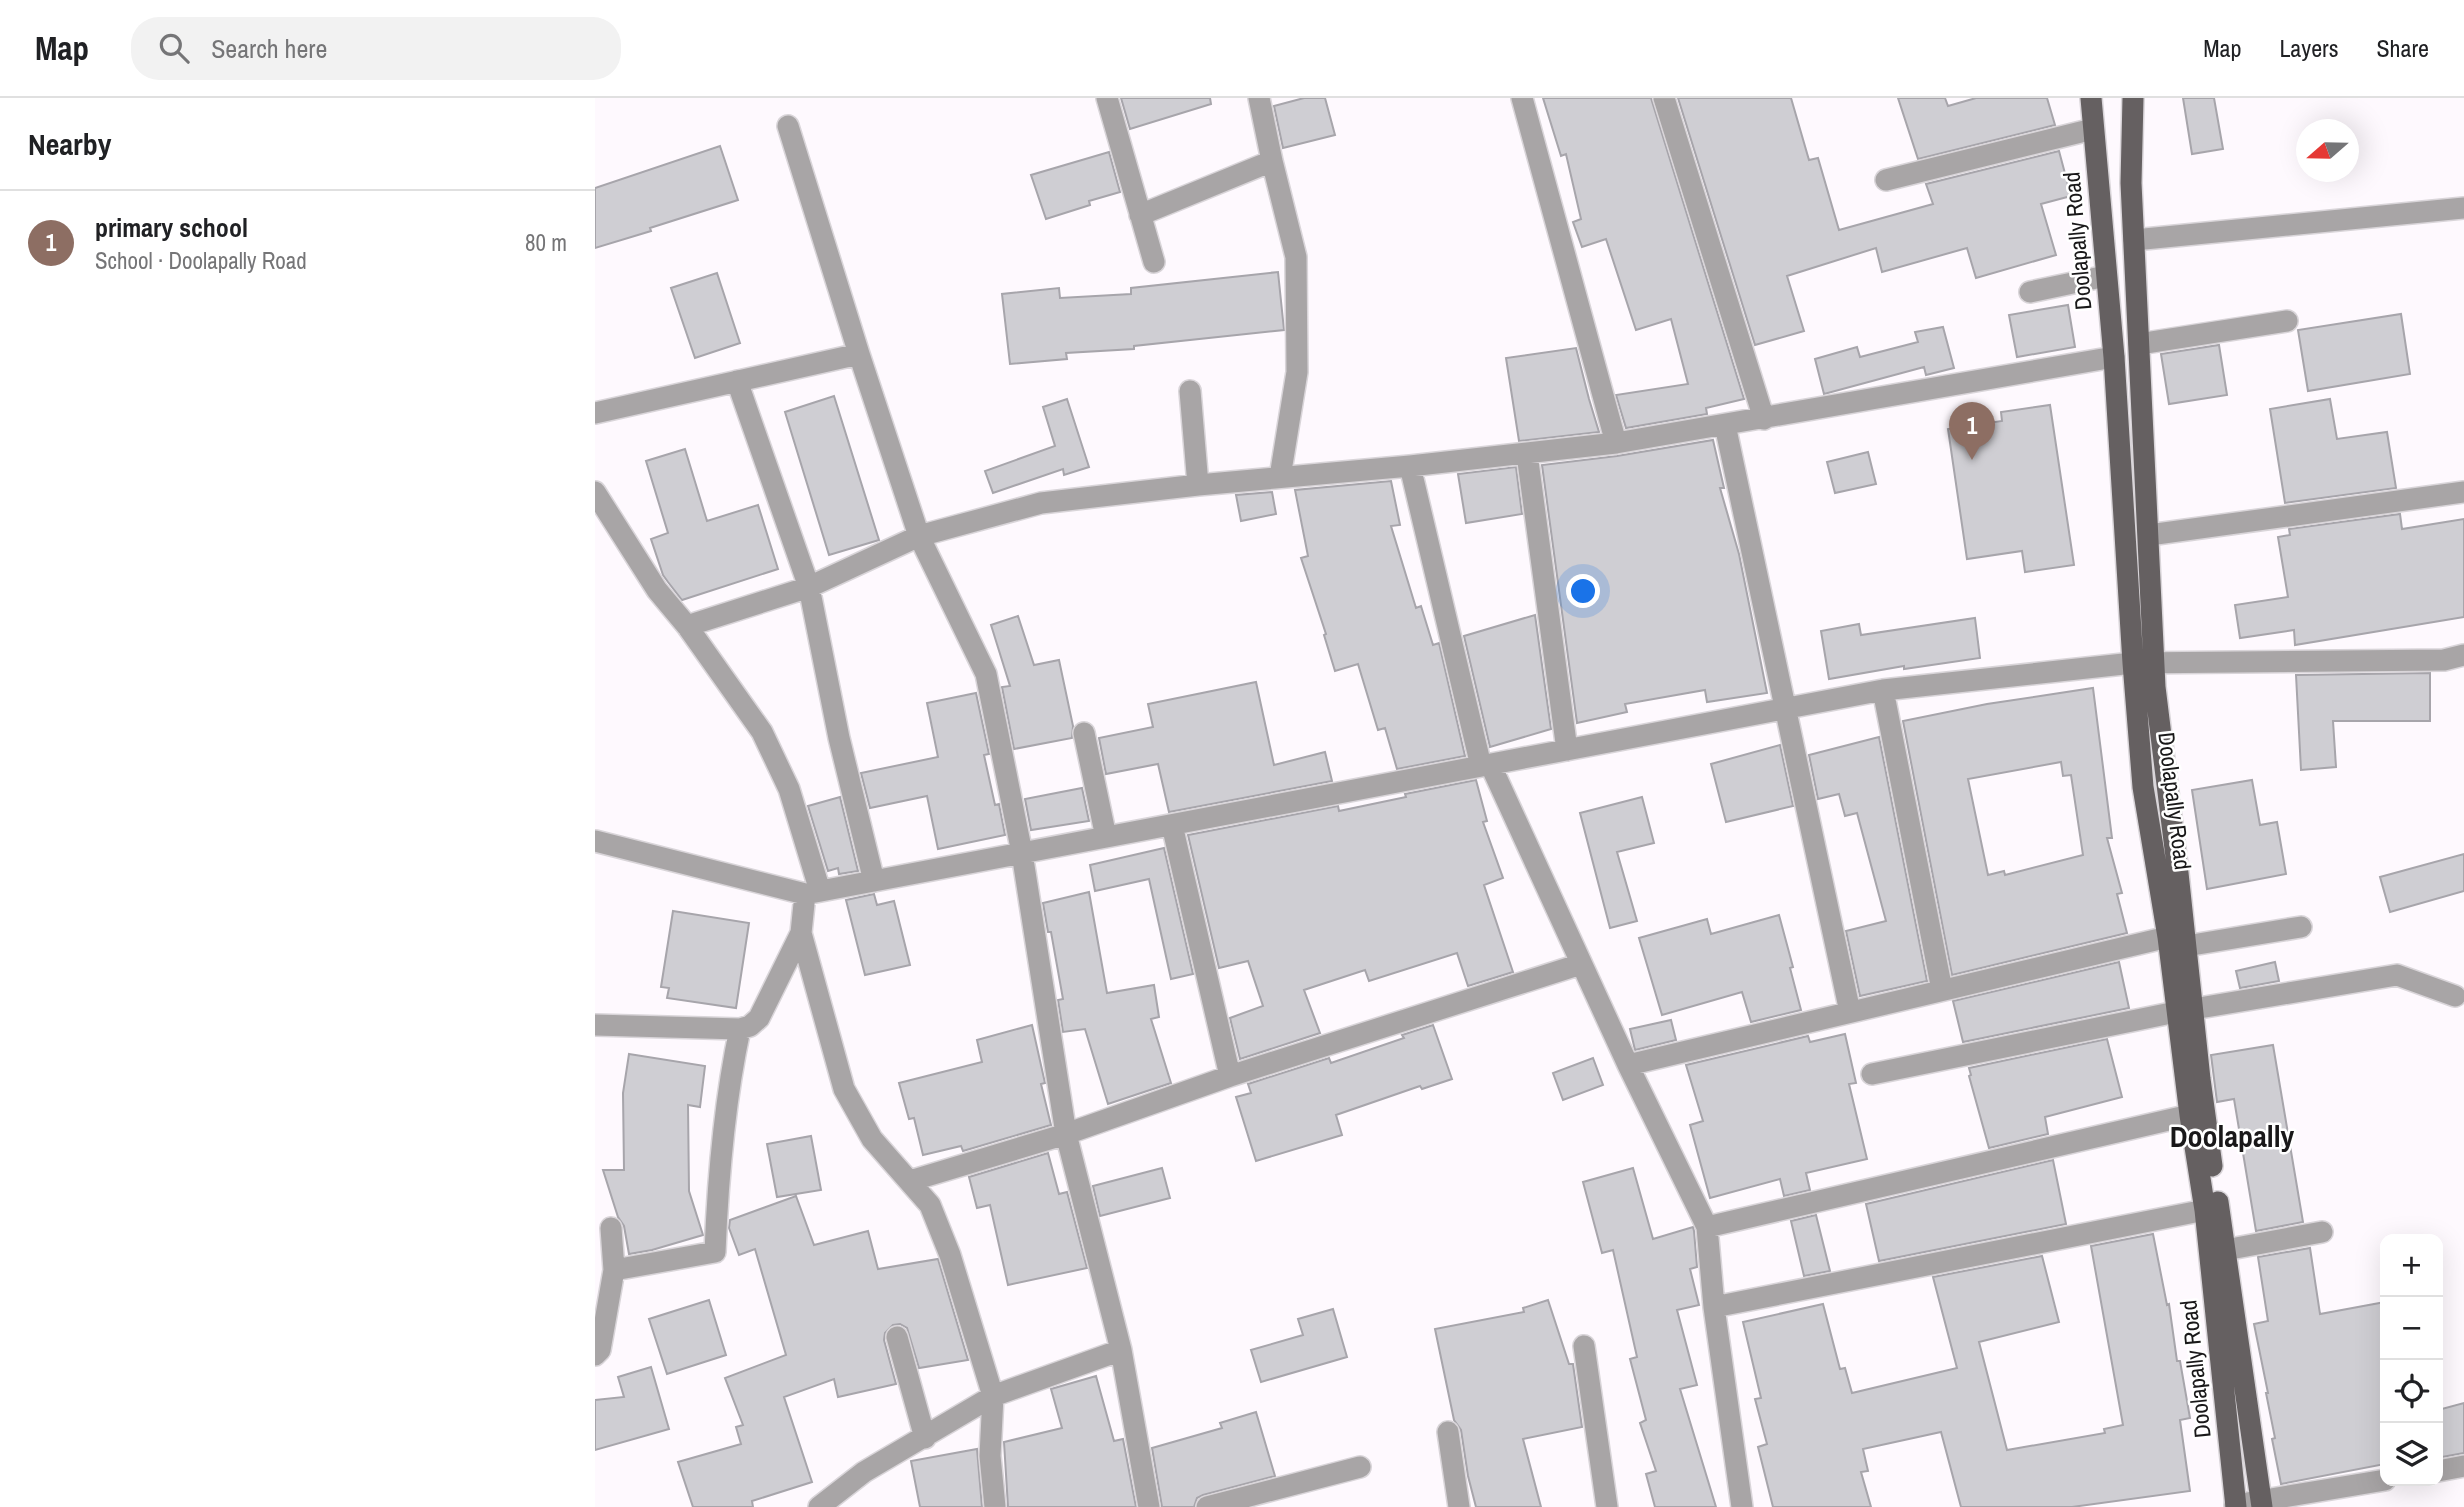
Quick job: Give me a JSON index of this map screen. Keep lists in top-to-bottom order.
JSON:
{
  "streets": {
    "main road": ["Doolapally Road"]
  },
  "districts": ["Doolapally"],
  "north": "left",
  "page": {
    "header": "Map",
    "search": "Search here",
    "nav": ["Map", "Layers", "Share"],
    "heading": "Nearby",
    "list": [
      {
        "mark": "1",
        "name": "primary school",
        "note": "School · Doolapally Road",
        "value": "80 m"
      }
    ],
    "pins": "1",
    "map_buttons": ["+", "−"]
  }
}
